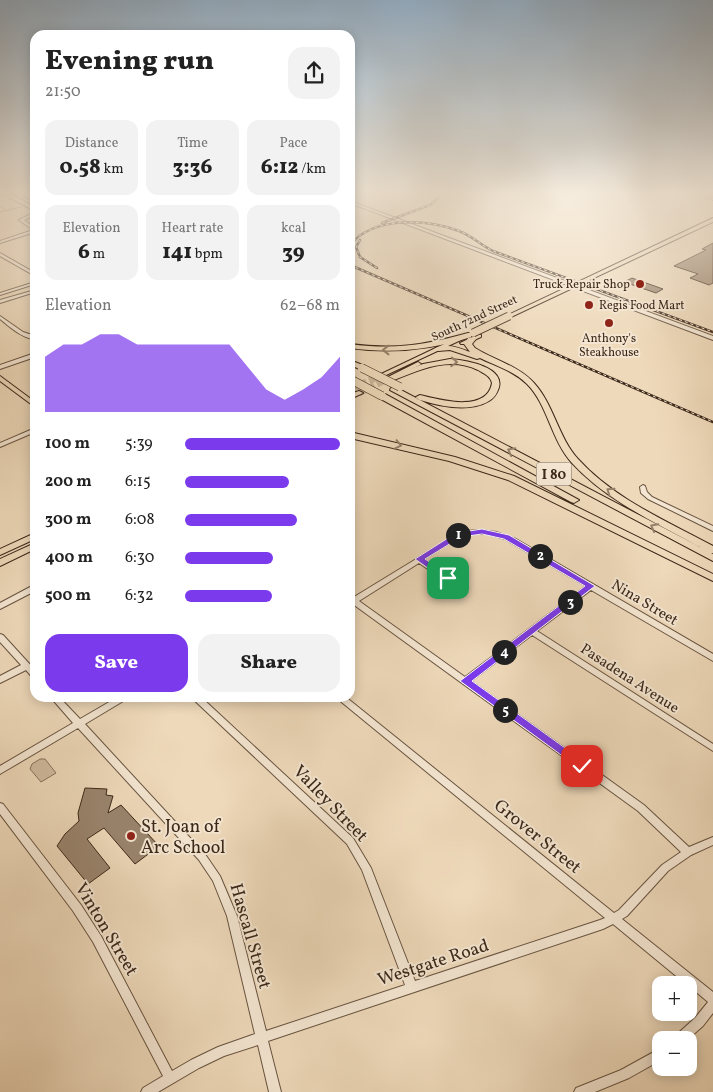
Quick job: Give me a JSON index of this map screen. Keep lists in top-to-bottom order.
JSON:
{
  "streets": {
    "highway": ["I 80"],
    "main road": ["South 72nd Street"],
    "street": [
      "Nina Street",
      "Pasadena Avenue",
      "Valley Street",
      "Grover Street",
      "Vinton Street",
      "Hascall Street",
      "Westgate Road"
    ]
  },
  "crossings": [
    ["Valley Street", "Westgate Road"],
    ["Grover Street", "Westgate Road"],
    ["Vinton Street", "Westgate Road"],
    ["Hascall Street", "Westgate Road"]
  ],
  "places": [
    "Truck Repair Shop",
    "Regis Food Mart",
    "Anthony's Steakhouse",
    "St. Joan of Arc School"
  ],
  "page": {
    "heading": ["Evening run", "21:50"],
    "stats": [
      ["Distance", "0.58 km"],
      ["Time", "3:36"],
      ["Pace", "6:12 /km"],
      ["Elevation", "6 m"],
      ["Heart rate", "141 bpm"],
      ["kcal", "39"]
    ],
    "chart": ["Elevation", "62–68 m"],
    "list": [
      {
        "name": "100 m",
        "note": "5:39"
      },
      {
        "name": "200 m",
        "note": "6:15"
      },
      {
        "name": "300 m",
        "note": "6:08"
      },
      {
        "name": "400 m",
        "note": "6:30"
      },
      {
        "name": "500 m",
        "note": "6:32"
      }
    ],
    "pins": [
      "1",
      "2",
      "3",
      "4",
      "5"
    ],
    "buttons": ["Save", "Share"],
    "map_buttons": ["+", "−"]
  }
}
